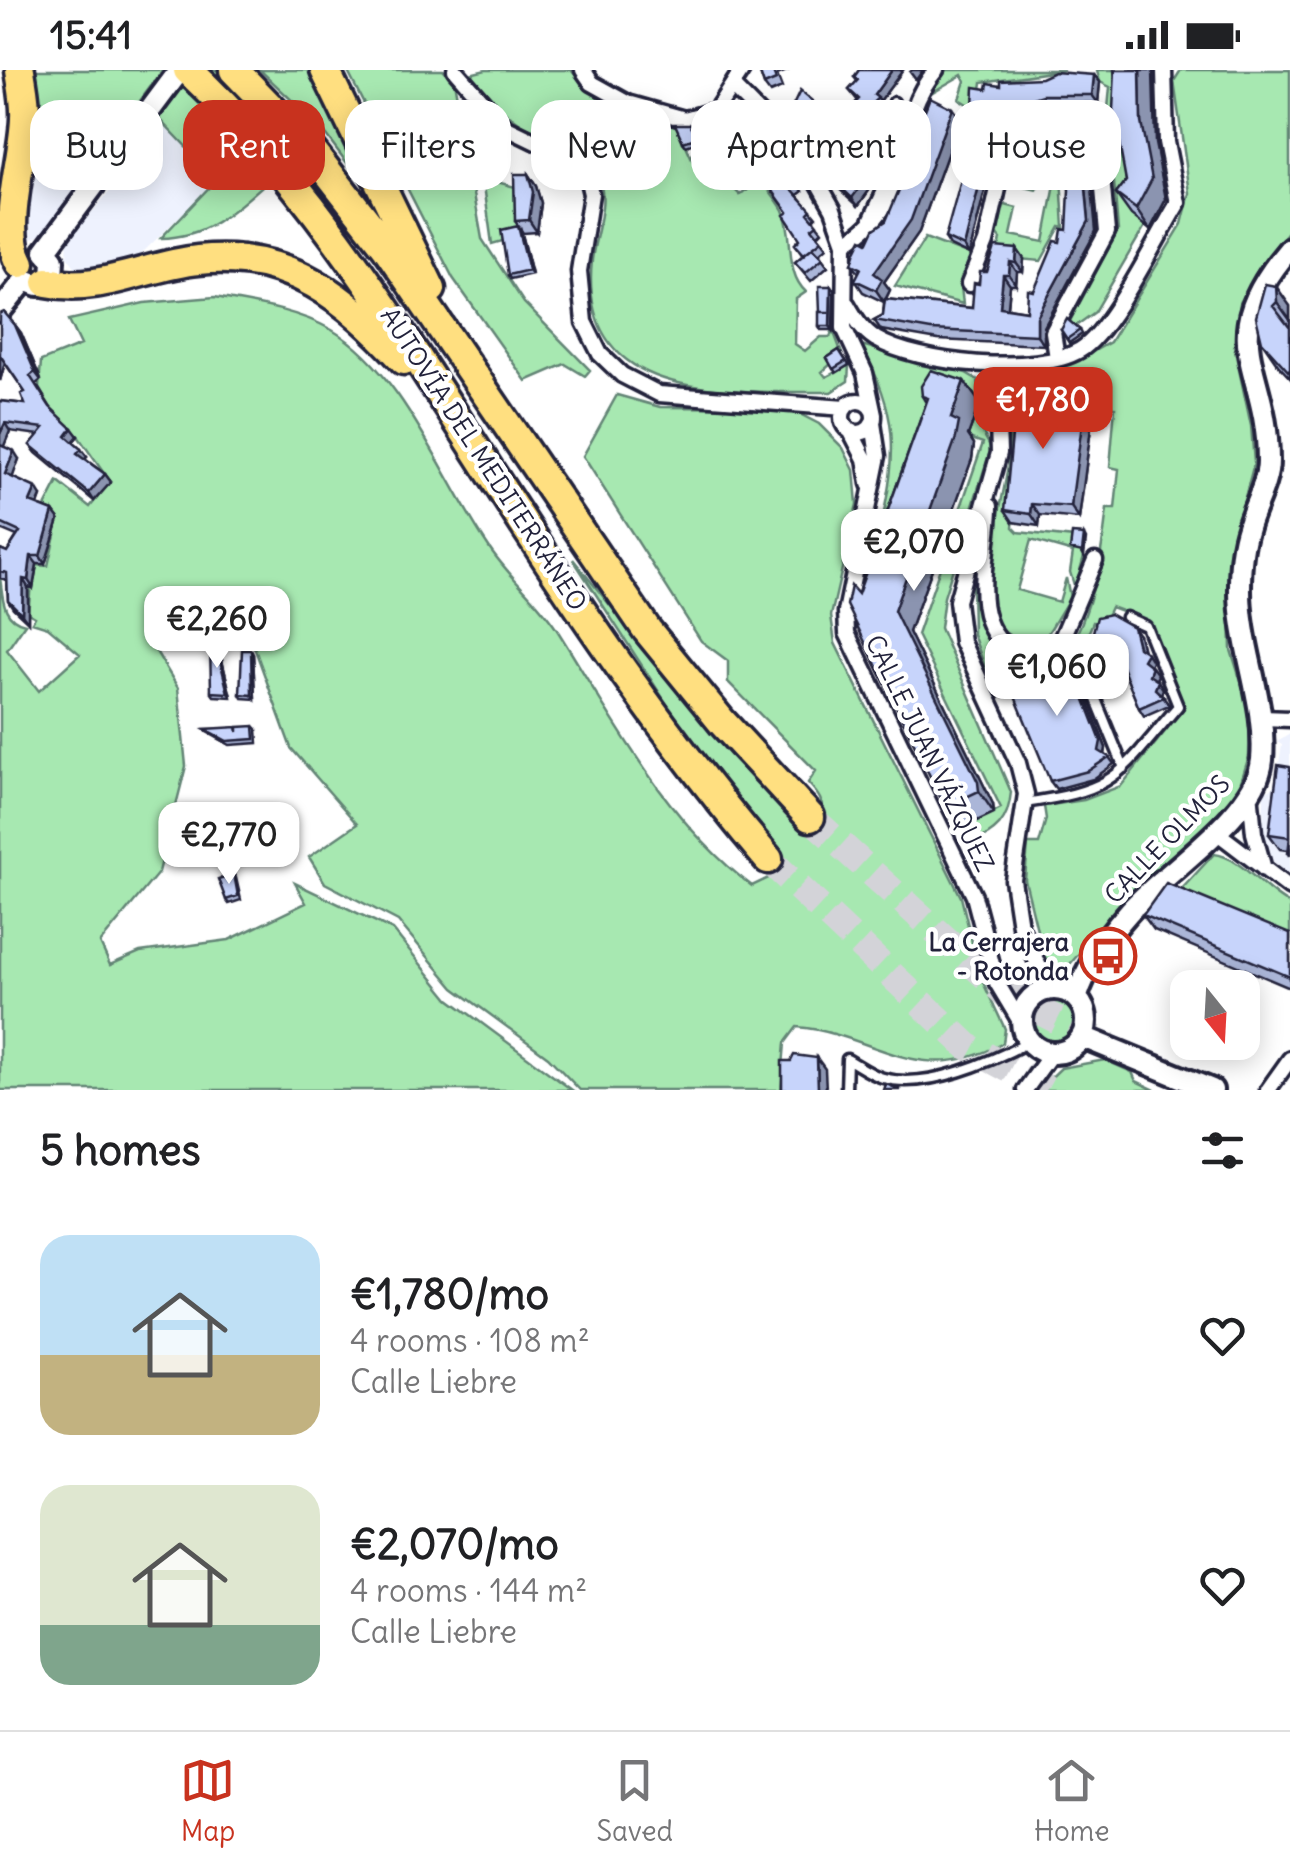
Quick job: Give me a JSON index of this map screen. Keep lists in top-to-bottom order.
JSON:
{
  "streets": {
    "highway": ["AUTOVÍA DEL MEDITERRÁNEO"],
    "street": ["CALLE JUAN VÁZQUEZ", "CALLE OLMOS"]
  },
  "crossings": [
    ["CALLE JUAN VÁZQUEZ", "CALLE OLMOS"]
  ],
  "places": {
    "bus stop": ["La Cerrajera - Rotonda"]
  },
  "north": "bottom",
  "page": {
    "status": "15:41",
    "chip": [
      "Buy",
      "Rent",
      "Filters",
      "New",
      "Apartment",
      "House"
    ],
    "price": [
      "€1,780",
      "€2,070",
      "€2,260",
      "€1,060",
      "€2,770"
    ],
    "heading": "5 homes",
    "list": [
      {
        "name": "€1,780/mo",
        "note": "4 rooms · 108 m² · Calle Liebre"
      },
      {
        "name": "€2,070/mo",
        "note": "4 rooms · 144 m² · Calle Liebre"
      }
    ],
    "tabs": ["Map", "Saved", "Home"]
  }
}
